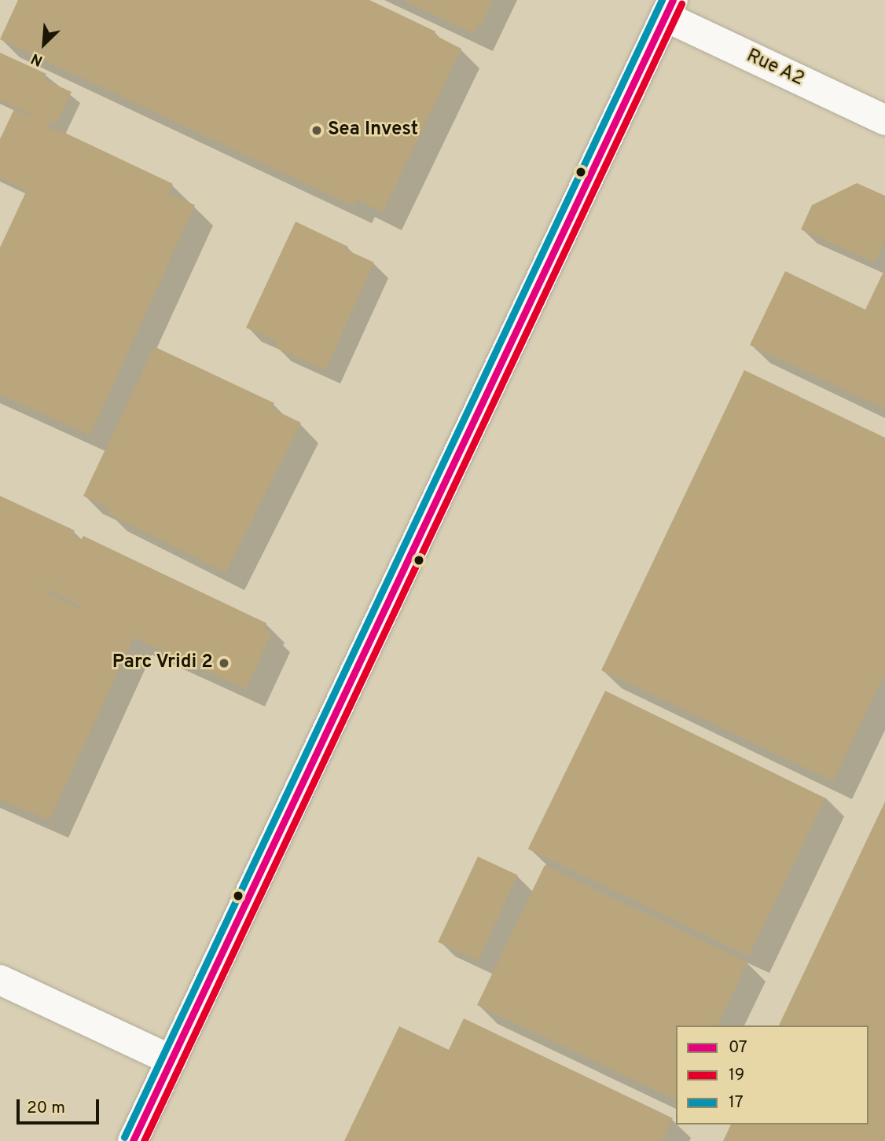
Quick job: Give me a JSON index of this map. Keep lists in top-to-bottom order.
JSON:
{
  "streets": {
    "main road": ["Rue A2"]
  },
  "places": ["Sea Invest", "Parc Vridi 2"],
  "lines": ["transit line 07", "transit line 17", "transit line 19"],
  "legend": ["07", "19", "17"],
  "scale_bar": "20 m",
  "north": "bottom left"
}
